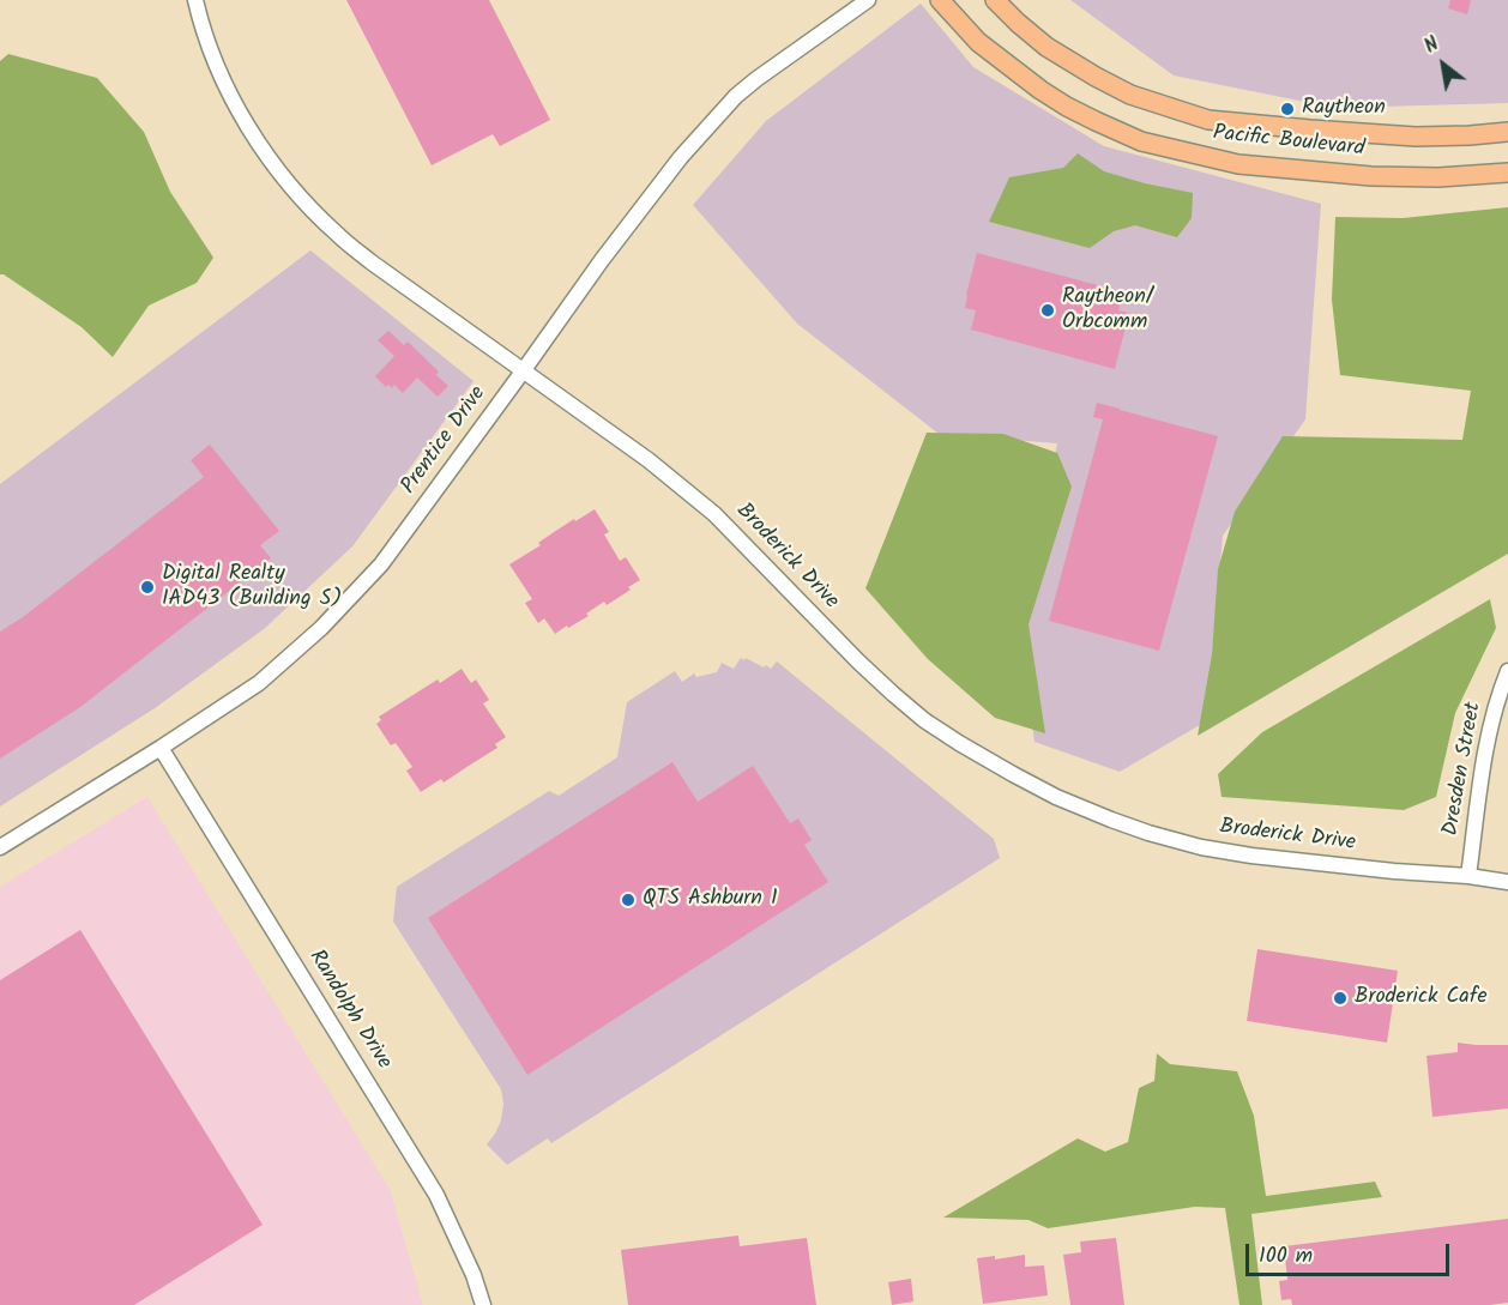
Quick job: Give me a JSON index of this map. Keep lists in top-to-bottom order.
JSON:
{
  "streets": {
    "main road": ["Pacific Boulevard"],
    "street": [
      "Prentice Drive",
      "Broderick Drive",
      "Dresden Street",
      "Randolph Drive"
    ]
  },
  "crossings": [
    ["Prentice Drive", "Broderick Drive"],
    ["Prentice Drive", "Randolph Drive"],
    ["Broderick Drive", "Dresden Street"]
  ],
  "places": [
    "Raytheon",
    "Raytheon/ Orbcomm",
    "Digital Realty IAD43 (Building S)",
    "QTS Ashburn 1",
    "Broderick Cafe"
  ],
  "scale_bar": "100 m",
  "north": "top left"
}
